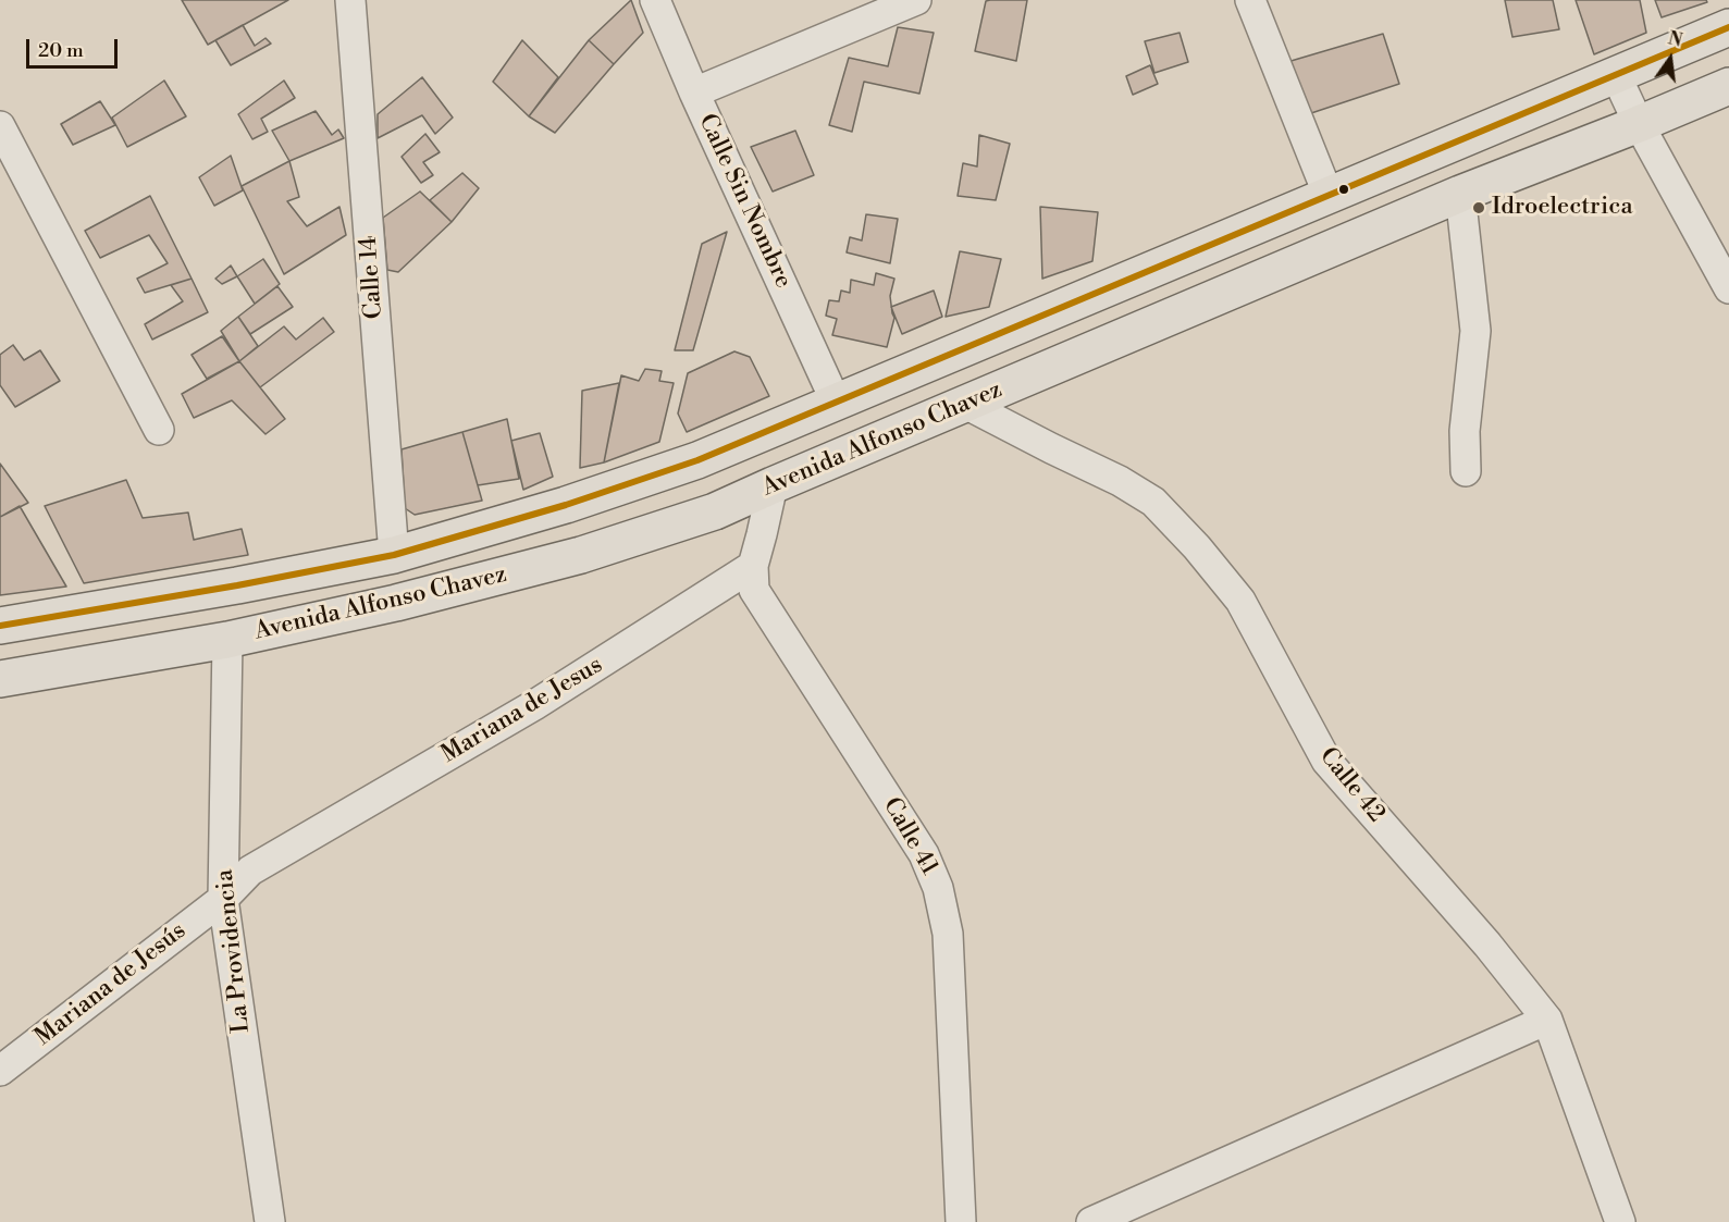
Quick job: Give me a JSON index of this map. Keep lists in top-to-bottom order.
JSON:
{
  "streets": {
    "main road": ["Avenida Alfonso Chavez"],
    "street": [
      "Calle Sin Nombre",
      "Calle 14",
      "Mariana de Jesus",
      "Calle 42",
      "Calle 41",
      "La Providencia",
      "Mariana de Jesús"
    ]
  },
  "crossings": [
    ["Calle Sin Nombre", "Avenida Alfonso Chavez"],
    ["Calle 14", "Avenida Alfonso Chavez"],
    ["Avenida Alfonso Chavez", "Calle 42"],
    ["Avenida Alfonso Chavez", "La Providencia"],
    ["Mariana de Jesus", "Calle 41"],
    ["Mariana de Jesus", "La Providencia"],
    ["Mariana de Jesus", "Mariana de Jesús"],
    ["La Providencia", "Mariana de Jesús"]
  ],
  "places": ["Idroelectrica"],
  "scale_bar": "20 m",
  "north": "top"
}
